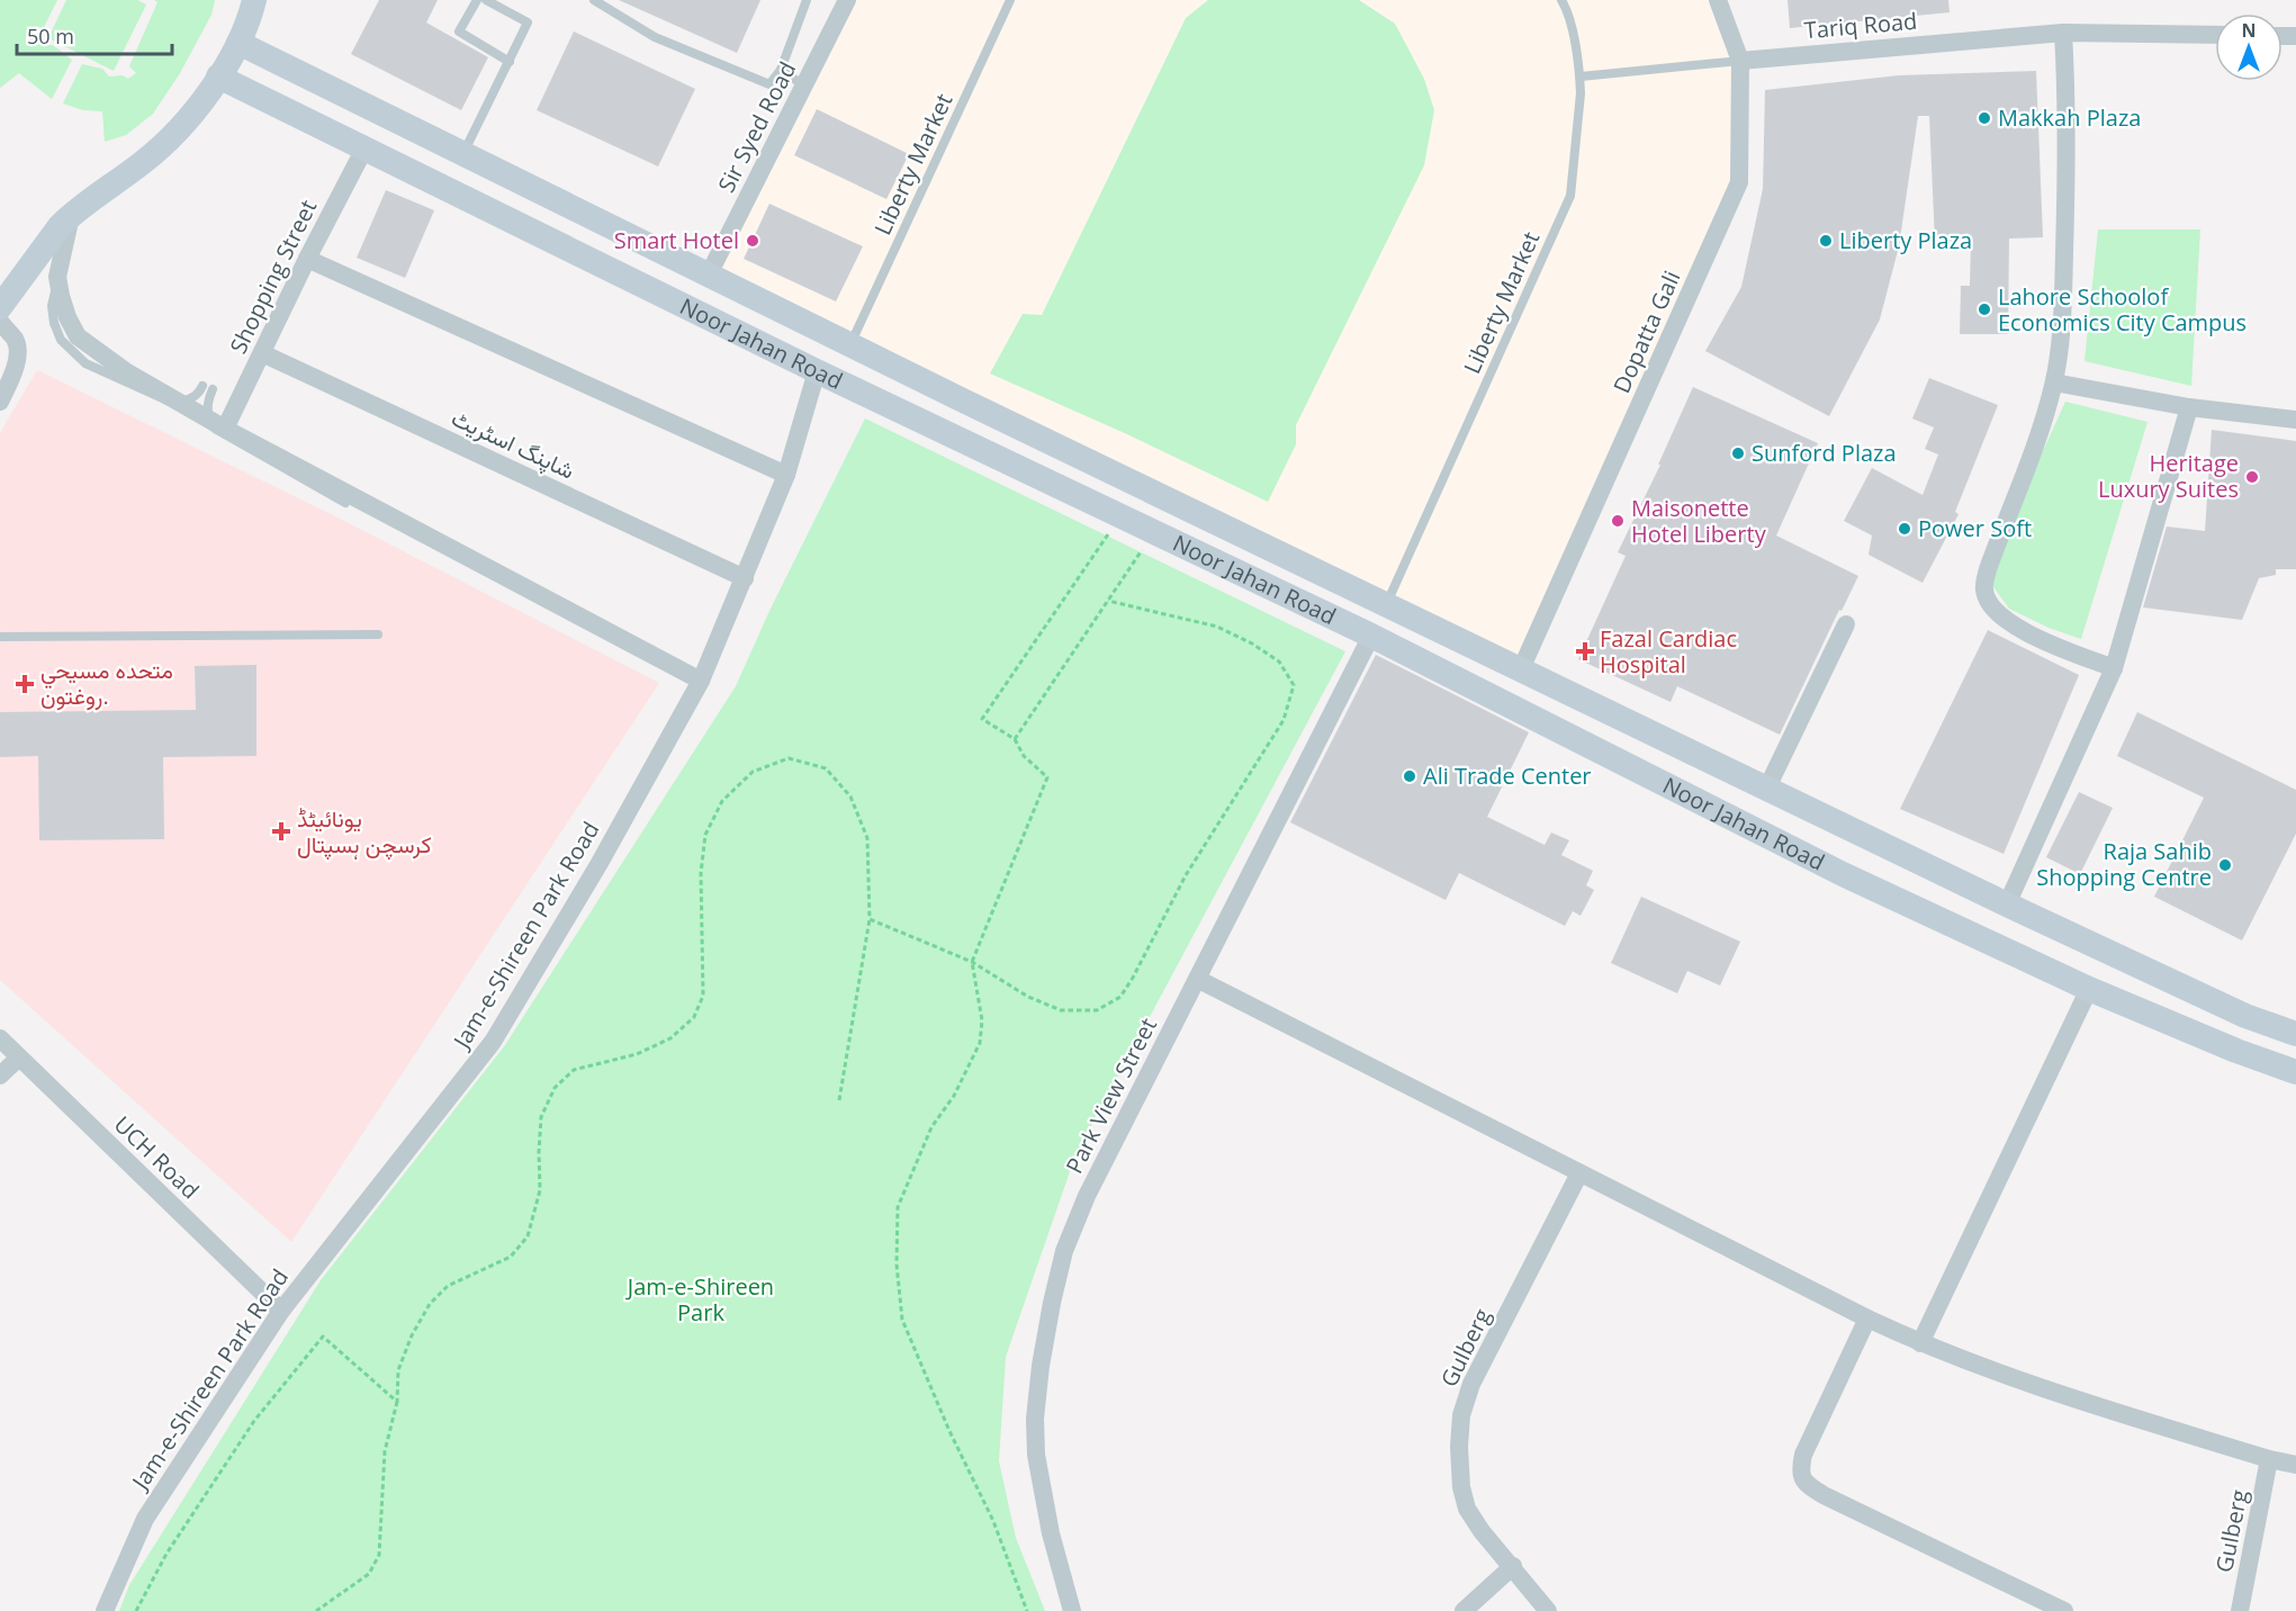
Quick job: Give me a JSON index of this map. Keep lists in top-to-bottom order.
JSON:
{
  "streets": {
    "street": [
      "Tariq Road",
      "Sir Syed Road",
      "Shopping Street",
      "Dopatta Gali",
      "Noor Jahan Road",
      "شاپنگ اسٹریٹ",
      "Jam-e-Shireen Park Road",
      "Park View Street",
      "UCH Road",
      "Gulberg"
    ],
    "lane": ["Liberty Market"]
  },
  "crossings": [
    ["Tariq Road", "Dopatta Gali"],
    ["Sir Syed Road", "Noor Jahan Road"],
    ["Liberty Market", "Noor Jahan Road"],
    ["Shopping Street", "Noor Jahan Road"],
    ["Shopping Street", "شاپنگ اسٹریٹ"],
    ["Dopatta Gali", "Noor Jahan Road"],
    ["Noor Jahan Road", "Jam-e-Shireen Park Road"],
    ["Noor Jahan Road", "Park View Street"],
    ["شاپنگ اسٹریٹ", "Jam-e-Shireen Park Road"],
    ["Jam-e-Shireen Park Road", "UCH Road"]
  ],
  "parks": ["Jam-e-Shireen Park"],
  "places": {
    "other": [
      "Makkah Plaza",
      "Smart Hotel",
      "Liberty Plaza",
      "Lahore Schoolof Economics City Campus",
      "Sunford Plaza",
      "Heritage Luxury Suites",
      "Maisonette Hotel Liberty",
      "Power Soft",
      "Ali Trade Center",
      "Raja Sahib Shopping Centre"
    ],
    "health": ["Fazal Cardiac Hospital", "متحده مسیحي روغتون.", "یونائیٹڈ کرسچن ہسپتال"]
  },
  "scale_bar": "50 m",
  "north": "top"
}
